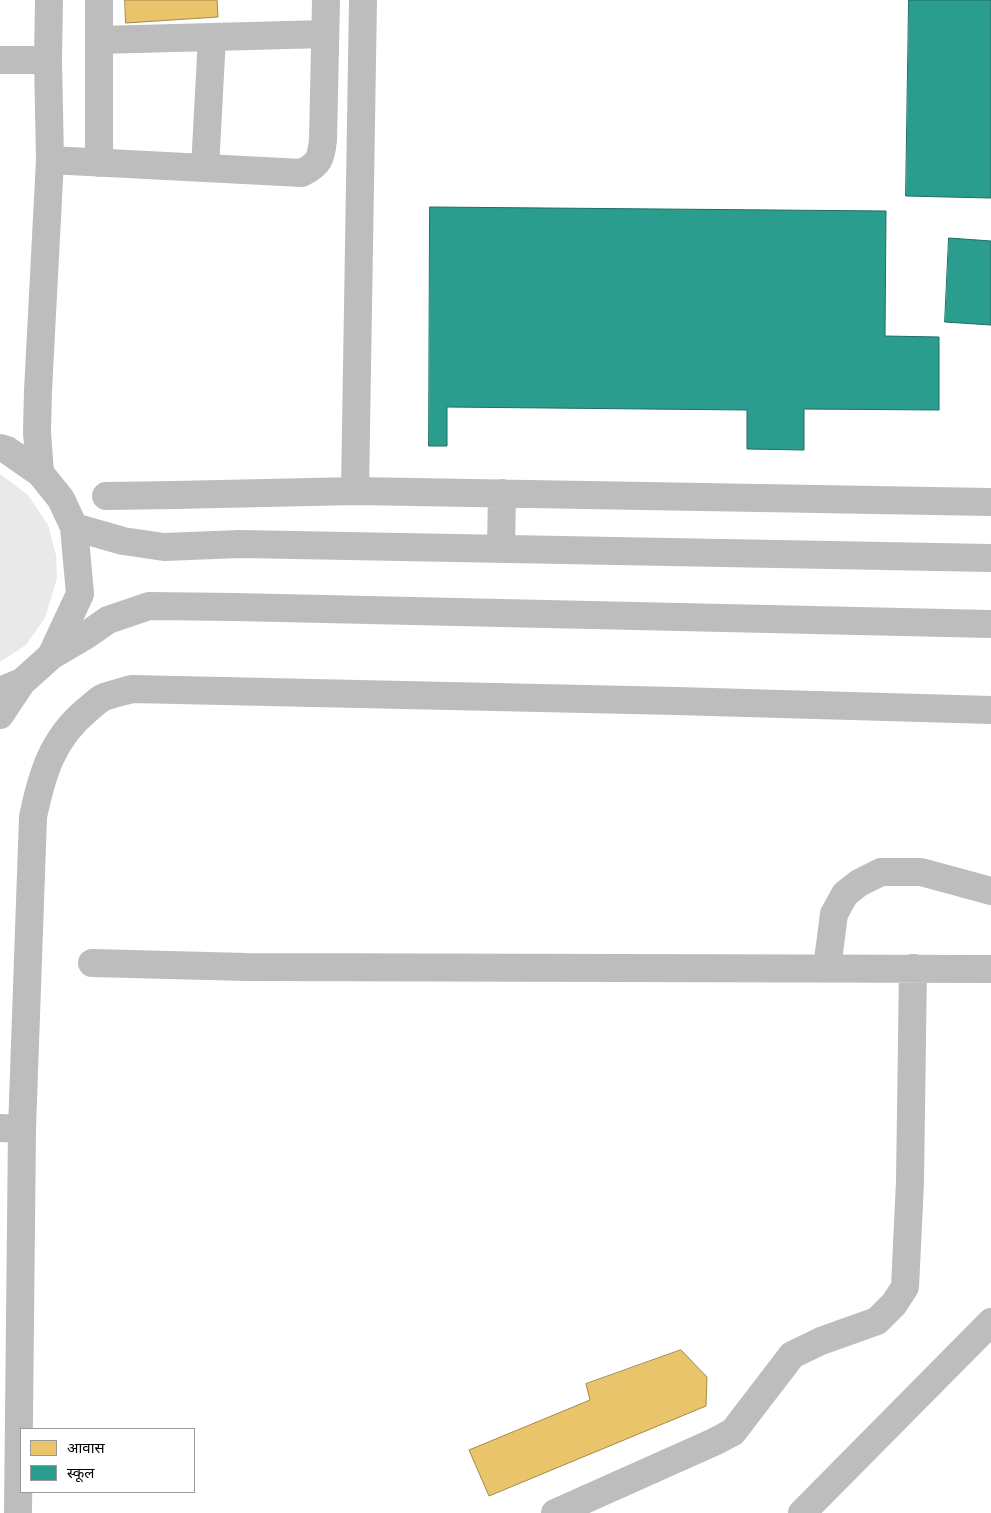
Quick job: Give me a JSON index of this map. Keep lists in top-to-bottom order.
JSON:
{
  "legend": ["आवास", "स्कूल"]
}
